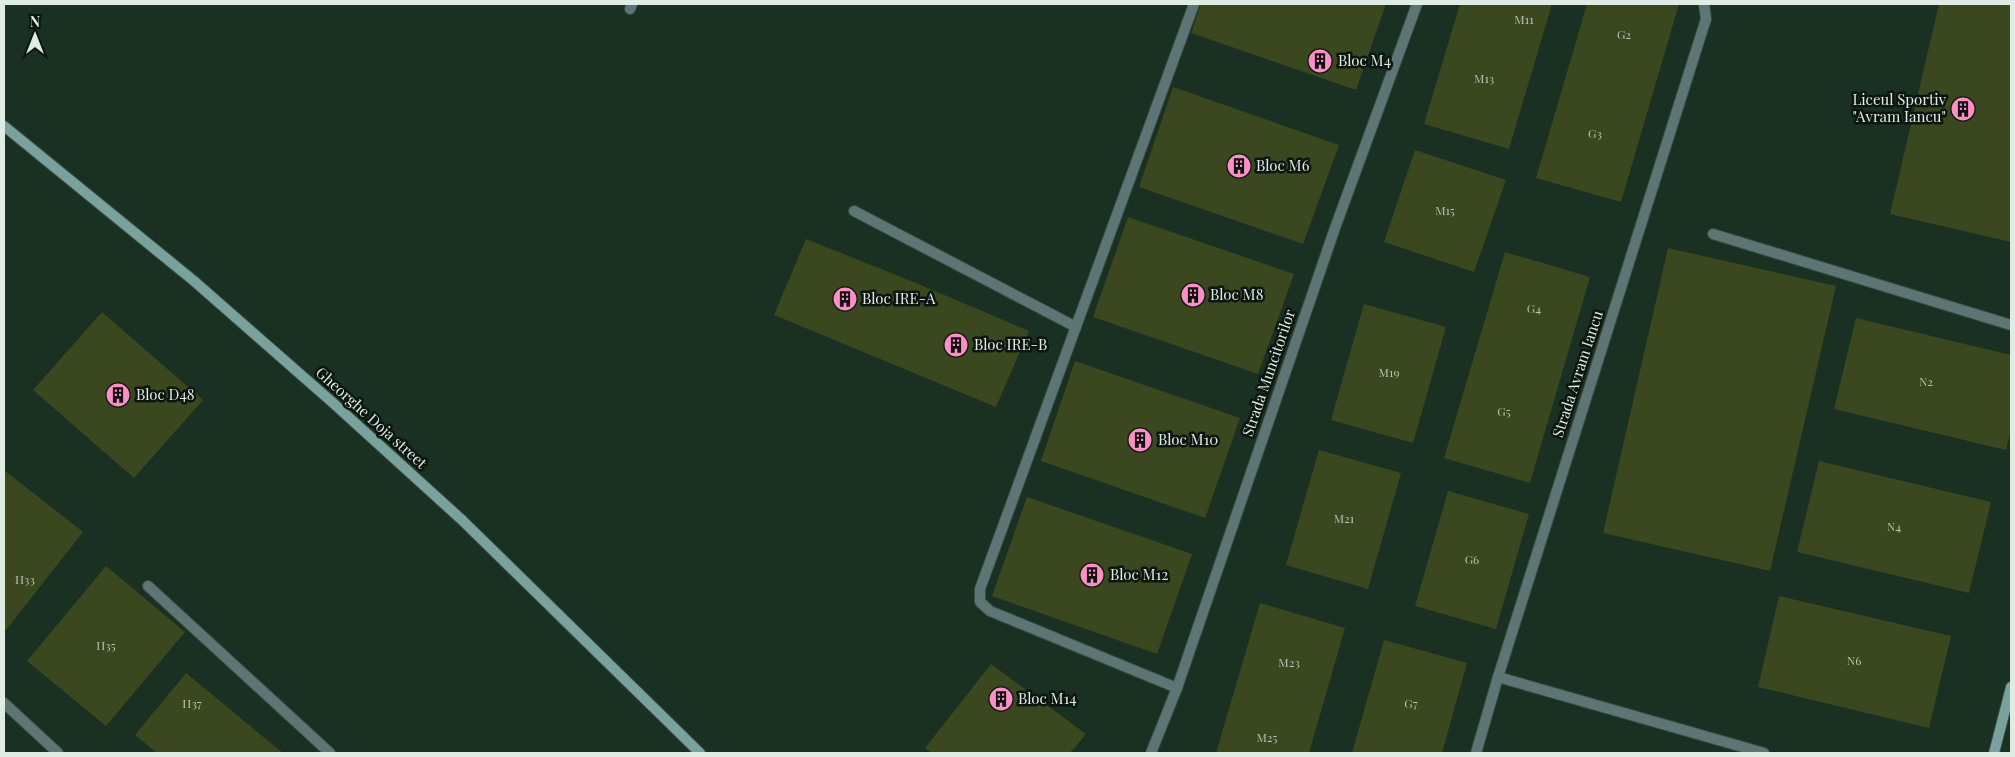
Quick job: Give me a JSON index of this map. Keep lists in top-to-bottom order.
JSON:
{
  "streets": {
    "main road": ["Gheorghe Doja street"],
    "street": ["Strada Muncitorilor", "Strada Avram Iancu"]
  },
  "places": {
    "building": [
      "Bloc M4",
      "Liceul Sportiv \"Avram Iancu\"",
      "Bloc M6",
      "Bloc M8",
      "Bloc IRE-A",
      "Bloc IRE-B",
      "Bloc D48",
      "Bloc M10",
      "Bloc M12",
      "Bloc M14"
    ]
  },
  "house_numbers": [
    "M11",
    "G2",
    "M13",
    "G3",
    "M15",
    "G4",
    "M19",
    "N2",
    "G5",
    "M21",
    "N4",
    "G6",
    "H33",
    "H35",
    "N6",
    "M23",
    "H37",
    "G7",
    "M25"
  ],
  "north": "top"
}
